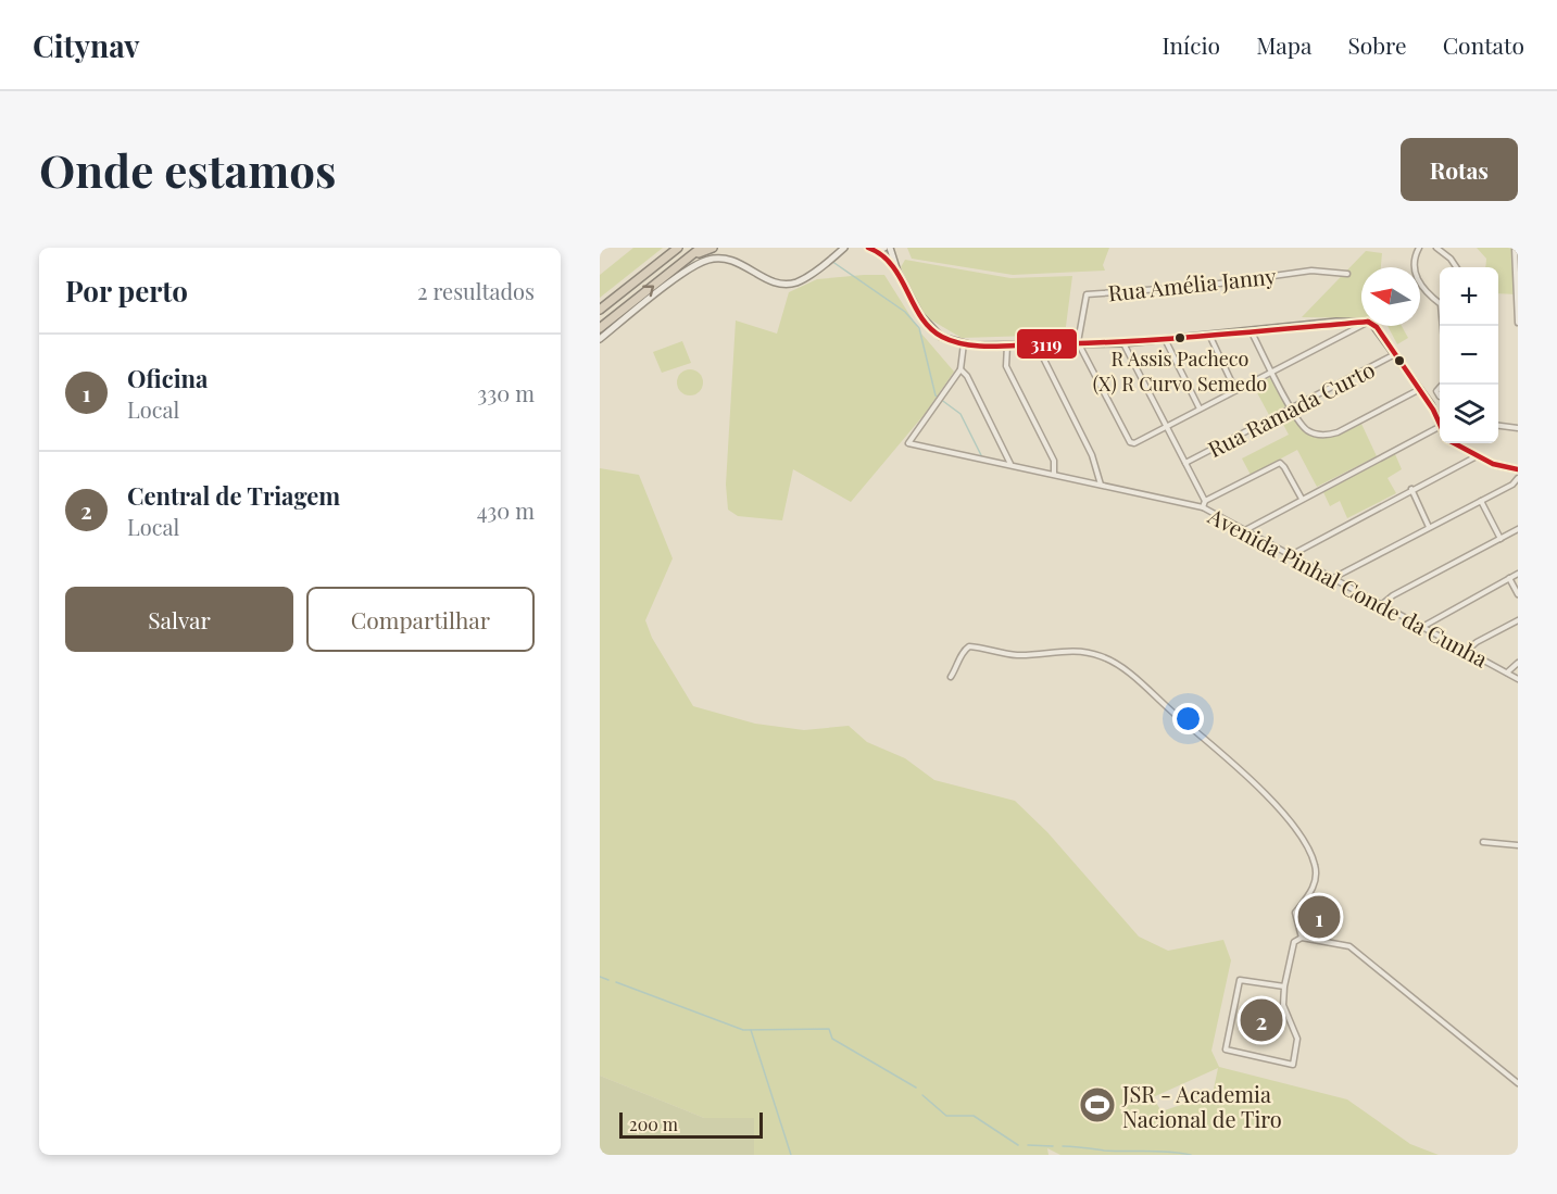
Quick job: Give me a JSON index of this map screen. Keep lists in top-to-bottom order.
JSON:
{
  "streets": {
    "street": ["Rua Amélia Janny", "Rua Ramada Curto", "Avenida Pinhal Conde da Cunha"]
  },
  "places": {
    "other": ["R Assis Pacheco (X) R Curvo Semedo"],
    "sports": ["JSR - Academia Nacional de Tiro"]
  },
  "lines": ["transit line 3119"],
  "scale_bar": "200 m",
  "north": "left",
  "page": {
    "header": "Citynav",
    "nav": [
      "Início",
      "Mapa",
      "Sobre",
      "Contato"
    ],
    "buttons": [
      "Rotas",
      ["Salvar", "Compartilhar"]
    ],
    "title": "Onde estamos",
    "heading": ["Por perto", "2 resultados"],
    "map_buttons": ["+", "−"],
    "list": [
      {
        "mark": "1",
        "name": "Oficina",
        "note": "Local",
        "value": "330 m"
      },
      {
        "mark": "2",
        "name": "Central de Triagem",
        "note": "Local",
        "value": "430 m"
      }
    ],
    "pins": ["1", "2"],
    "scale": "200 m"
  }
}
